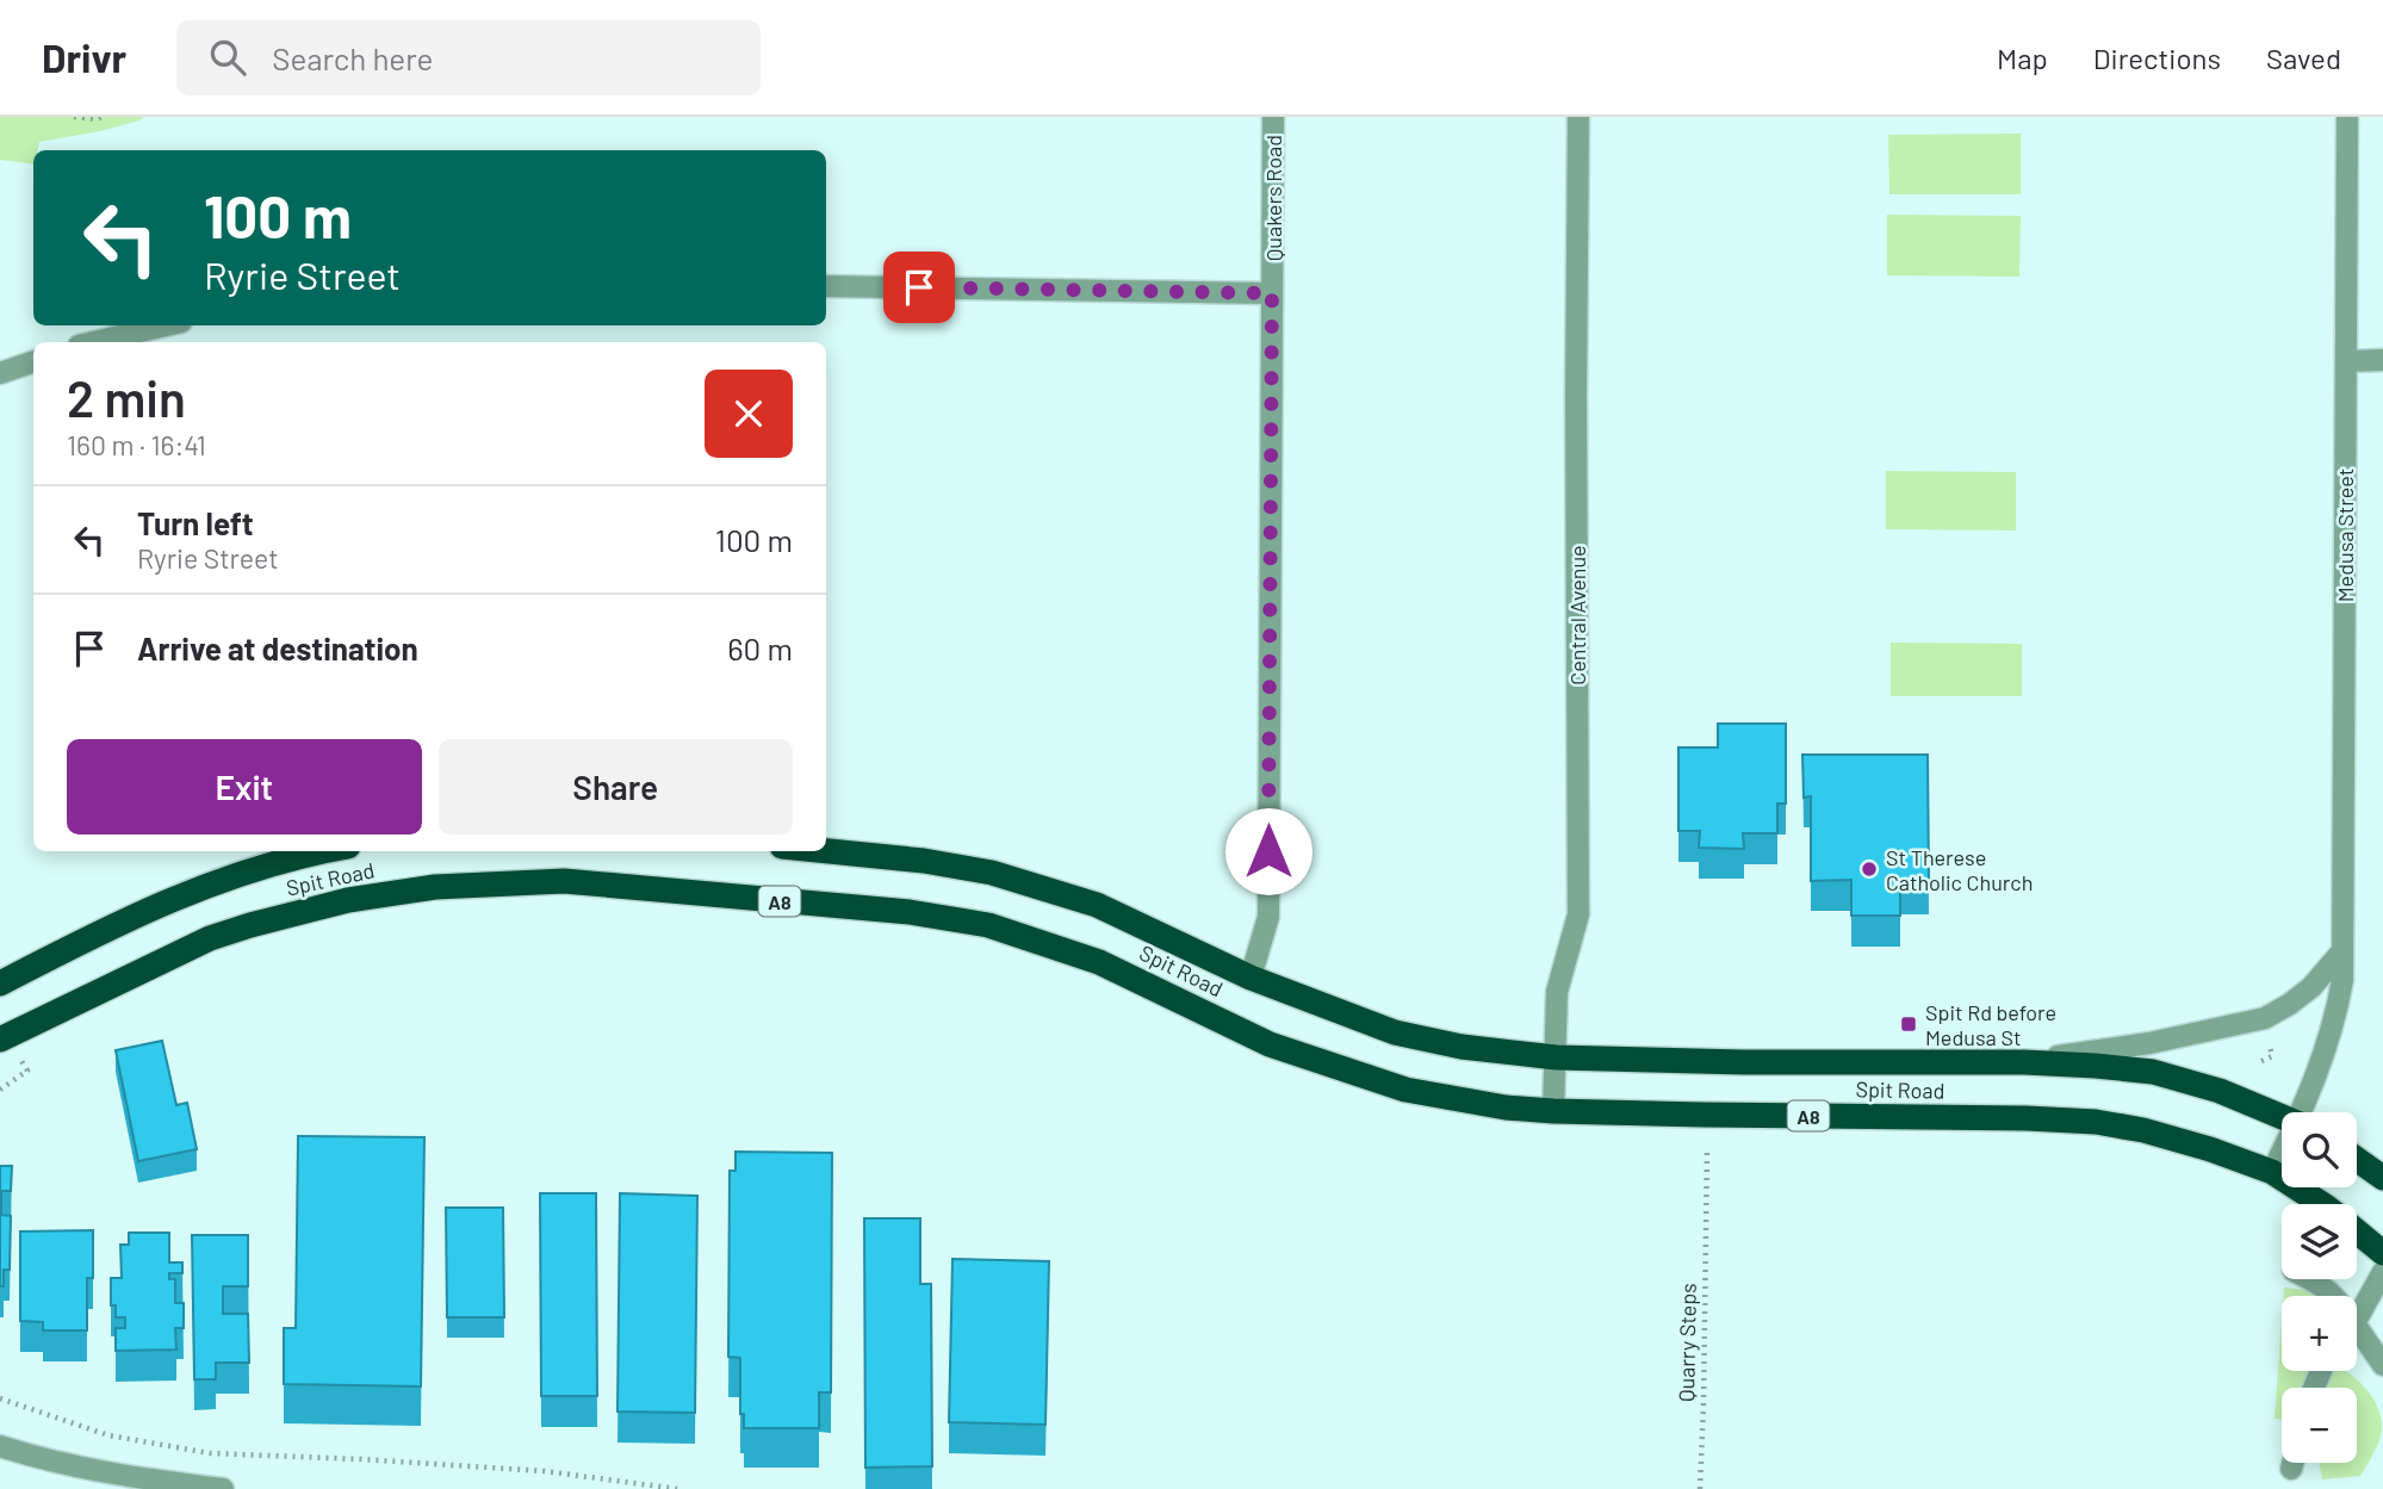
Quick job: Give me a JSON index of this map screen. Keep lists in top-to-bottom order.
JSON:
{
  "streets": {
    "highway": ["Spit Road", "A8"],
    "street": ["Quakers Road", "Medusa Street", "Central Avenue"],
    "path": ["Quarry Steps"]
  },
  "crossings": [
    ["Quakers Road", "Spit Road"],
    ["Medusa Street", "Spit Road"],
    ["Central Avenue", "Spit Road"]
  ],
  "places": {
    "other": ["St Therese Catholic Church"],
    "transit": ["Spit Rd before Medusa St"]
  },
  "page": {
    "header": "Drivr",
    "search": "Search here",
    "nav": ["Map", "Directions", "Saved"],
    "turn": ["100 m", "Ryrie Street"],
    "heading": ["2 min", "160 m · 16:41"],
    "list": [
      {
        "name": "Turn left",
        "note": "Ryrie Street",
        "value": "100 m"
      },
      {
        "name": "Arrive at destination",
        "value": "60 m"
      }
    ],
    "buttons": ["Exit", "Share"],
    "map_buttons": ["+", "−"]
  }
}
